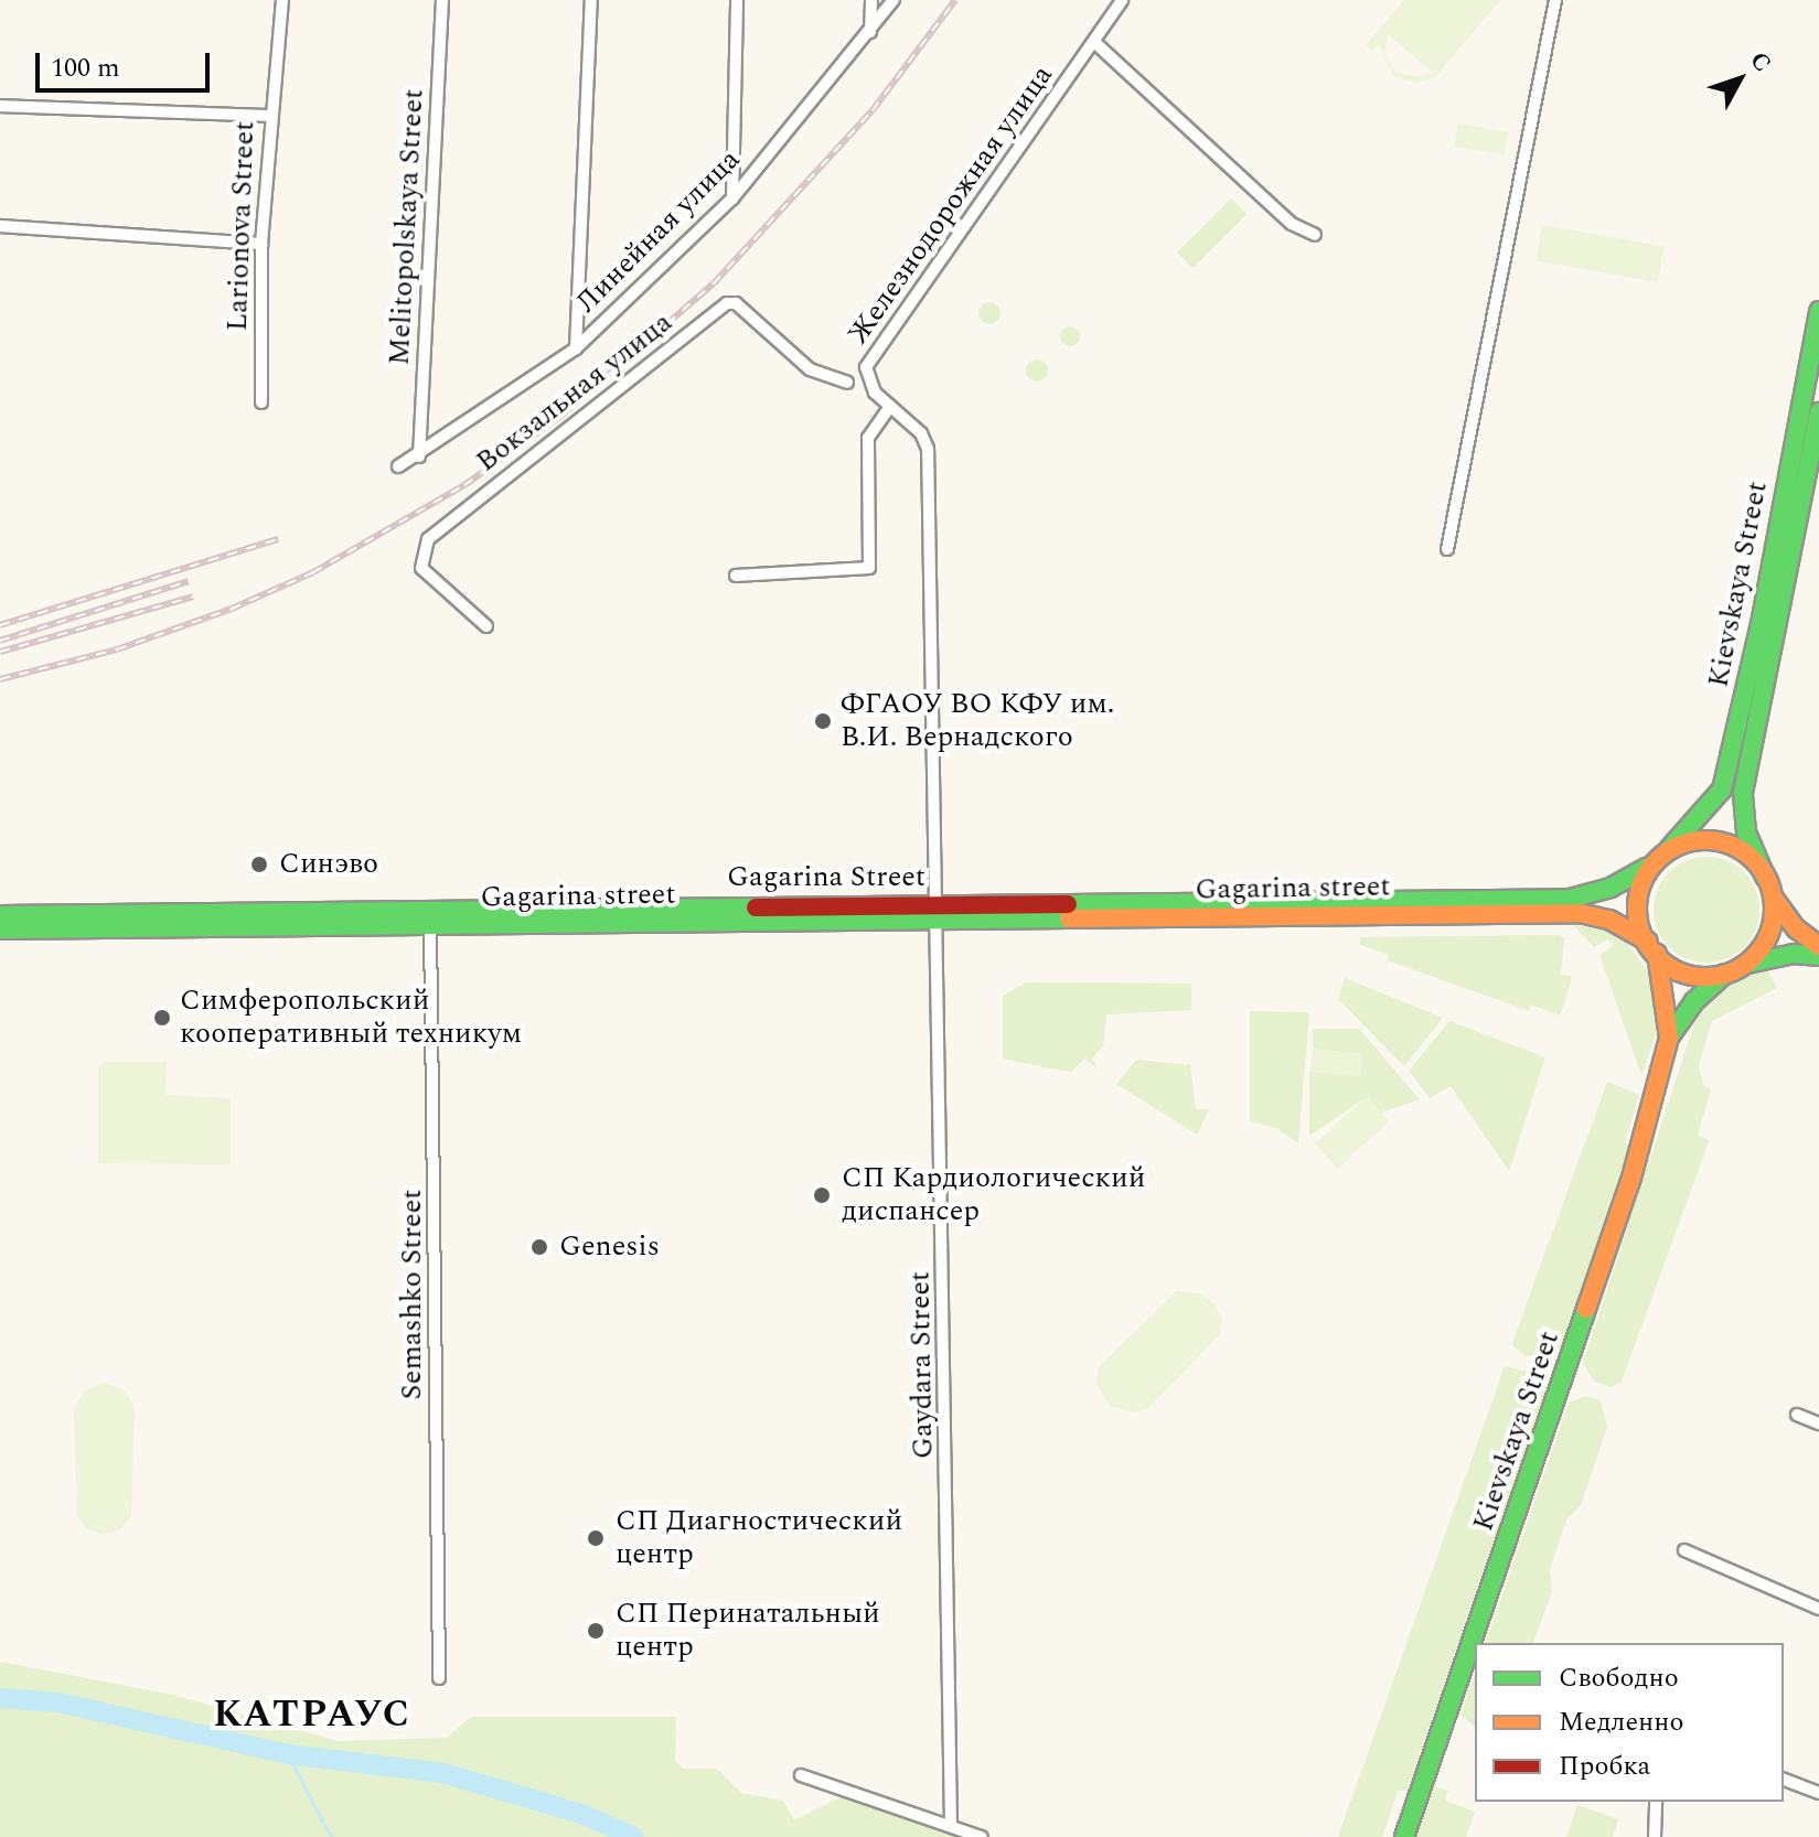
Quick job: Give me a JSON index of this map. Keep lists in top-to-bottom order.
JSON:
{
  "streets": {
    "main road": ["Kievskaya Street", "Gagarina Street"],
    "street": [
      "Железнодорожная улица",
      "Larionova Street",
      "Melitopolskaya Street",
      "Линейная улица",
      "Вокзальная улица",
      "Semashko Street",
      "Gaydara Street"
    ]
  },
  "crossings": [
    ["Железнодорожная улица", "Gagarina Street"],
    ["Железнодорожная улица", "Gaydara Street"],
    ["Melitopolskaya Street", "Линейная улица"],
    ["Kievskaya Street", "Gagarina Street"],
    ["Gagarina Street", "Semashko Street"],
    ["Gagarina Street", "Gaydara Street"]
  ],
  "districts": ["КАТРАУС"],
  "places": [
    "ФГАОУ ВО КФУ им. В.И. Вернадского",
    "Синэво",
    "Симферопольский кооперативный техникум",
    "СП Кардиологический диспансер",
    "Genesis",
    "СП Диагностический центр",
    "СП Перинатальный центр"
  ],
  "legend": ["Свободно", "Медленно", "Пробка"],
  "scale_bar": "100 m",
  "north": "top right"
}
